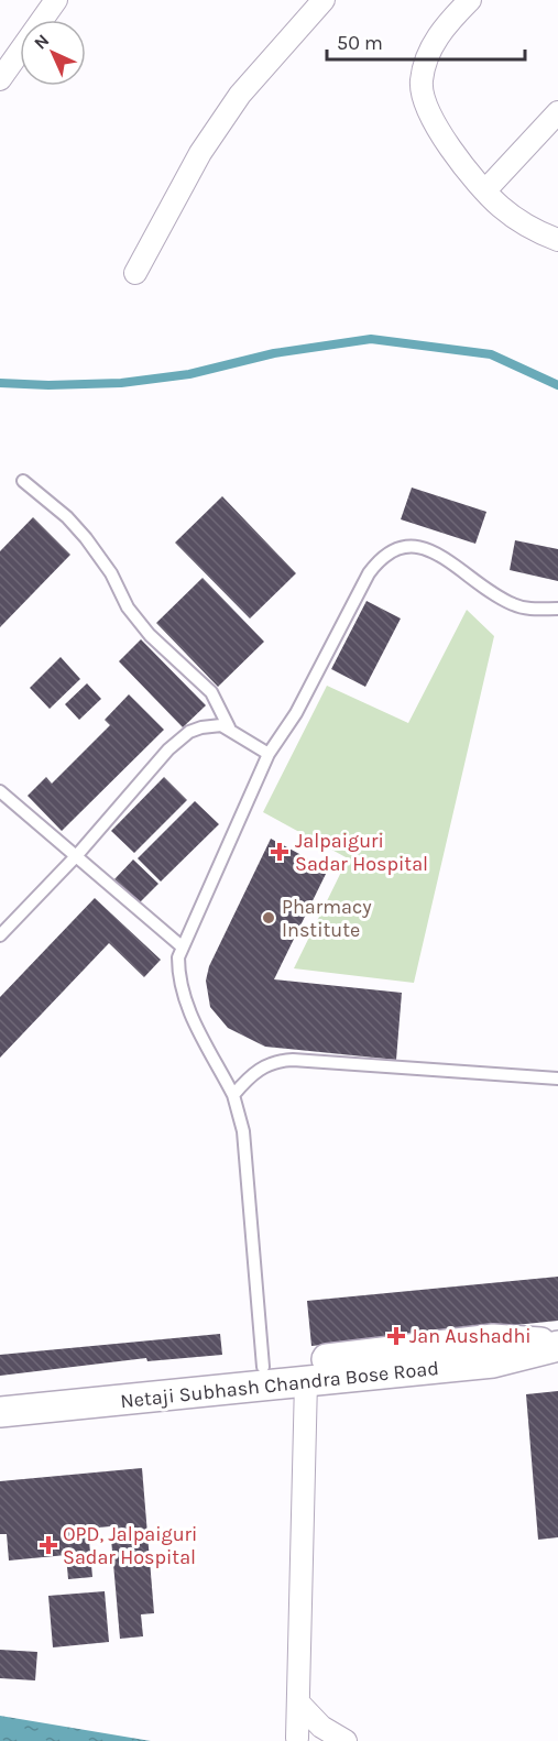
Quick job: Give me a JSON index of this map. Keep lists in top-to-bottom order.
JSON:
{
  "streets": {
    "street": ["Netaji Subhash Chandra Bose Road"]
  },
  "places": {
    "health": ["Jalpaiguri Sadar Hospital", "Jan Aushadhi", "OPD, Jalpaiguri Sadar Hospital"],
    "other": ["Pharmacy Institute"]
  },
  "scale_bar": "50 m",
  "north": "top left"
}
